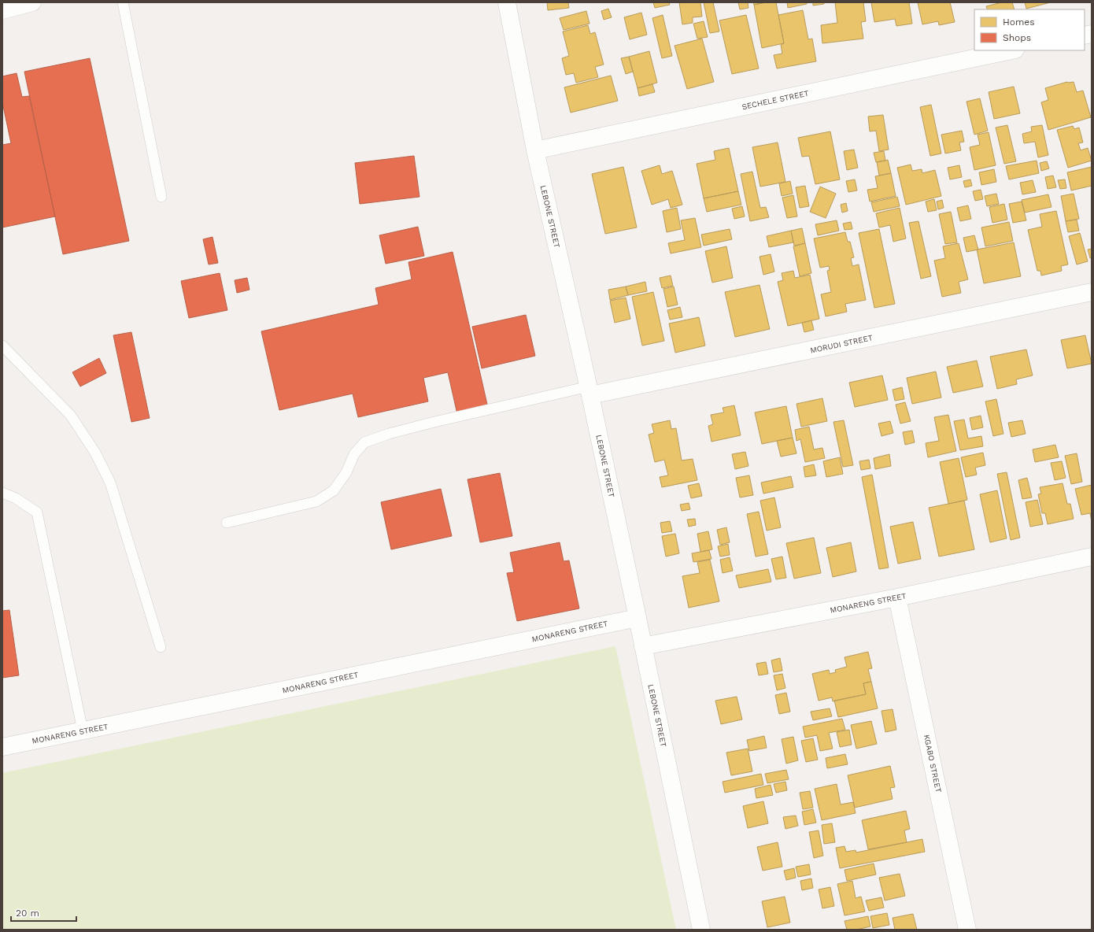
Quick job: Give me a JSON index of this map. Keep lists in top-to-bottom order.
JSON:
{
  "streets": {
    "street": [
      "SECHELE STREET",
      "LEBONE STREET",
      "MORUDI STREET",
      "MONARENG STREET",
      "KGABO STREET"
    ]
  },
  "crossings": [
    ["SECHELE STREET", "LEBONE STREET"],
    ["LEBONE STREET", "MORUDI STREET"],
    ["LEBONE STREET", "MONARENG STREET"],
    ["MONARENG STREET", "KGABO STREET"]
  ],
  "legend": ["Homes", "Shops"],
  "scale_bar": "20 m"
}
